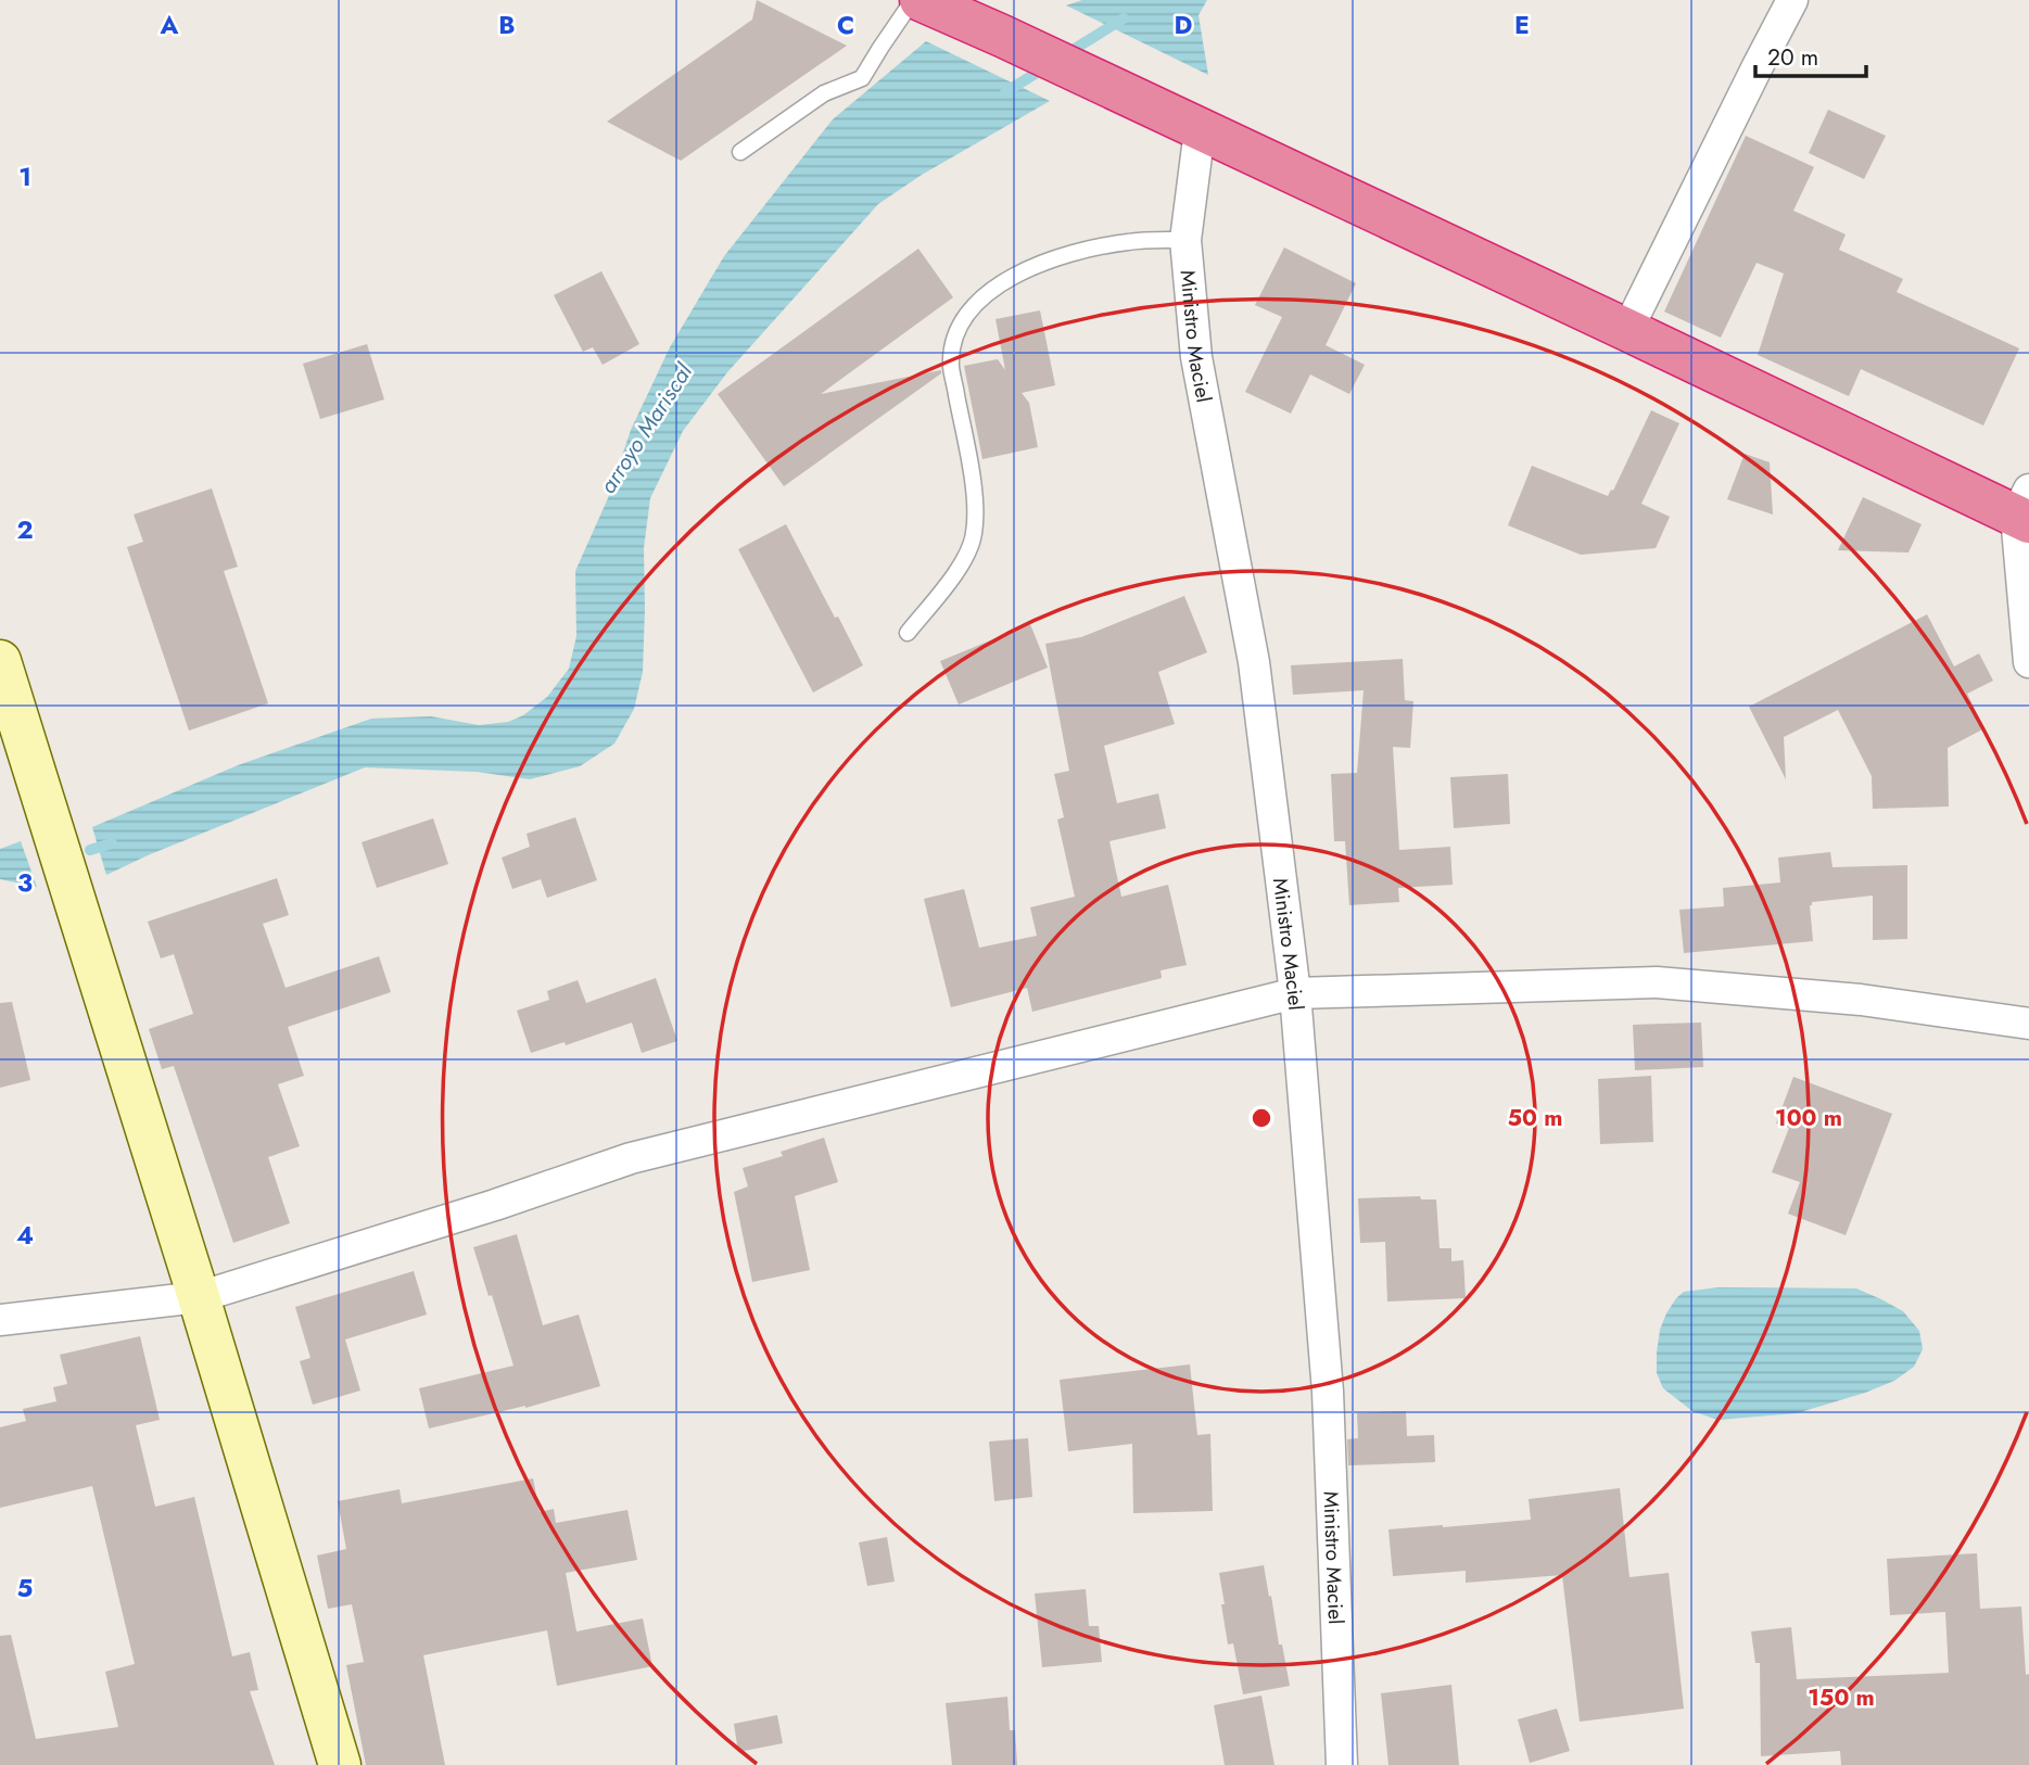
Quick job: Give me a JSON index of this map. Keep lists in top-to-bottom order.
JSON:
{
  "streets": {
    "street": ["Ministro Maciel"]
  },
  "water": ["arroyo Mariscal"],
  "scale_bar": "20 m",
  "grid": {
    "columns": [
      "A",
      "B",
      "C",
      "D",
      "E"
    ],
    "rows": [
      "1",
      "2",
      "3",
      "4",
      "5"
    ]
  },
  "rings": ["50 m", "100 m", "150 m"]
}
